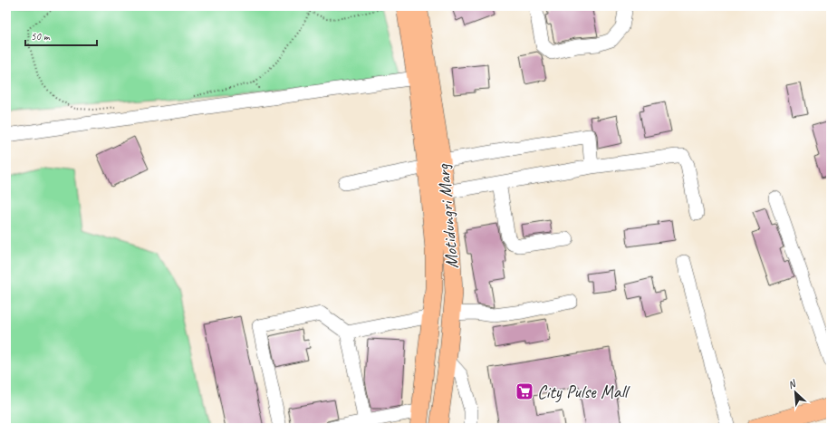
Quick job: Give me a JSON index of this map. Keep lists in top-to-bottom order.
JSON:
{
  "streets": {
    "main road": ["Motidungri Marg"]
  },
  "places": {
    "supermarket": ["City Pulse Mall"]
  },
  "scale_bar": "50 m",
  "north": "top left"
}
